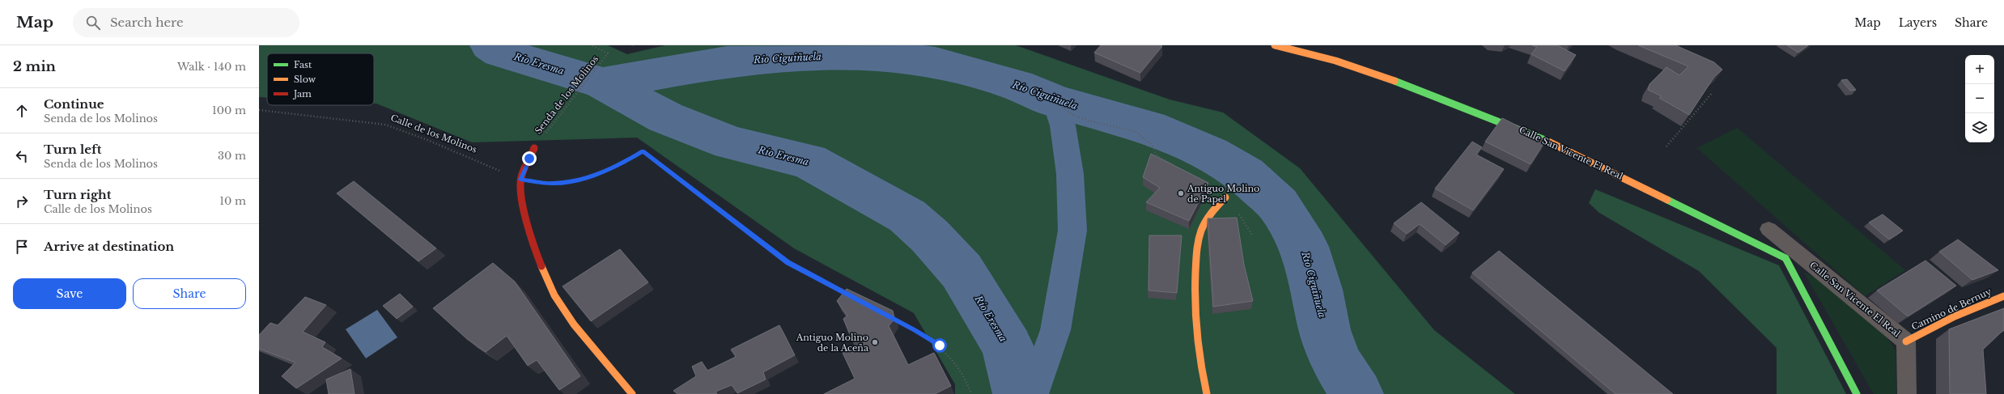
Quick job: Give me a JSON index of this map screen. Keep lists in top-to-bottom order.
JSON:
{
  "streets": {
    "street": ["Calle San Vicente El Real", "Camino de Bernuy"],
    "path": ["Senda de los Molinos", "Calle de los Molinos"]
  },
  "crossings": [
    ["Calle San Vicente El Real", "Camino de Bernuy"]
  ],
  "water": ["Río Ciguiñuela", "Río Eresma"],
  "places": ["Antiguo Molino de Papel", "Antiguo Molino de la Aceña"],
  "legend": ["Fast", "Slow", "Jam"],
  "page": {
    "header": "Map",
    "search": "Search here",
    "nav": ["Map", "Layers", "Share"],
    "heading": ["2 min", "Walk · 140 m"],
    "map_buttons": ["+", "−"],
    "list": [
      ["Continue", "Senda de los Molinos", "100 m"],
      ["Turn left", "Senda de los Molinos", "30 m"],
      ["Turn right", "Calle de los Molinos", "10 m"],
      "Arrive at destination"
    ],
    "buttons": ["Save", "Share"]
  }
}
